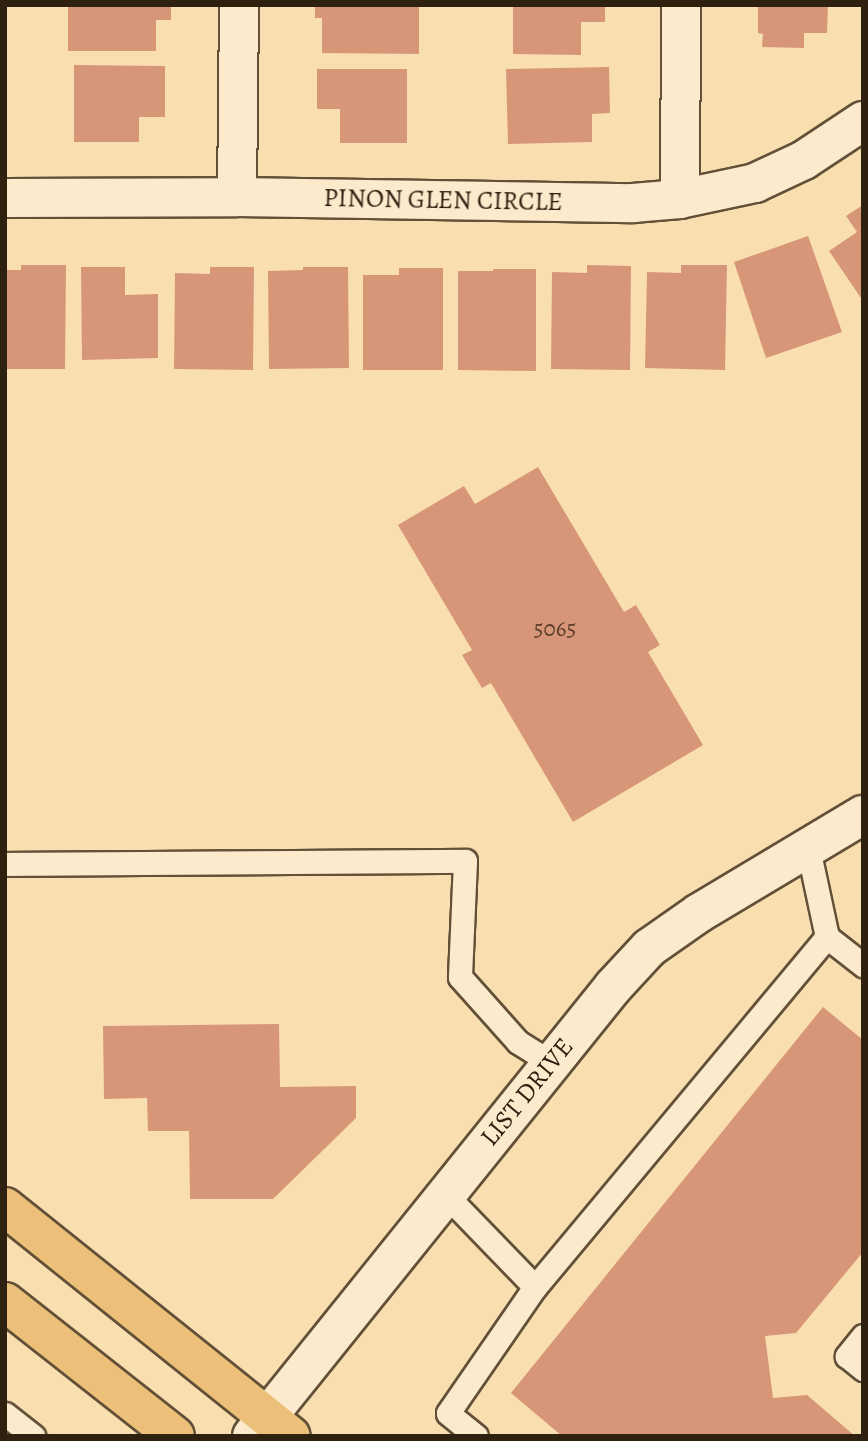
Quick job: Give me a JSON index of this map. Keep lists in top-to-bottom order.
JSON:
{
  "streets": {
    "street": ["PINON GLEN CIRCLE", "LIST DRIVE"]
  },
  "house_numbers": ["5065"]
}
